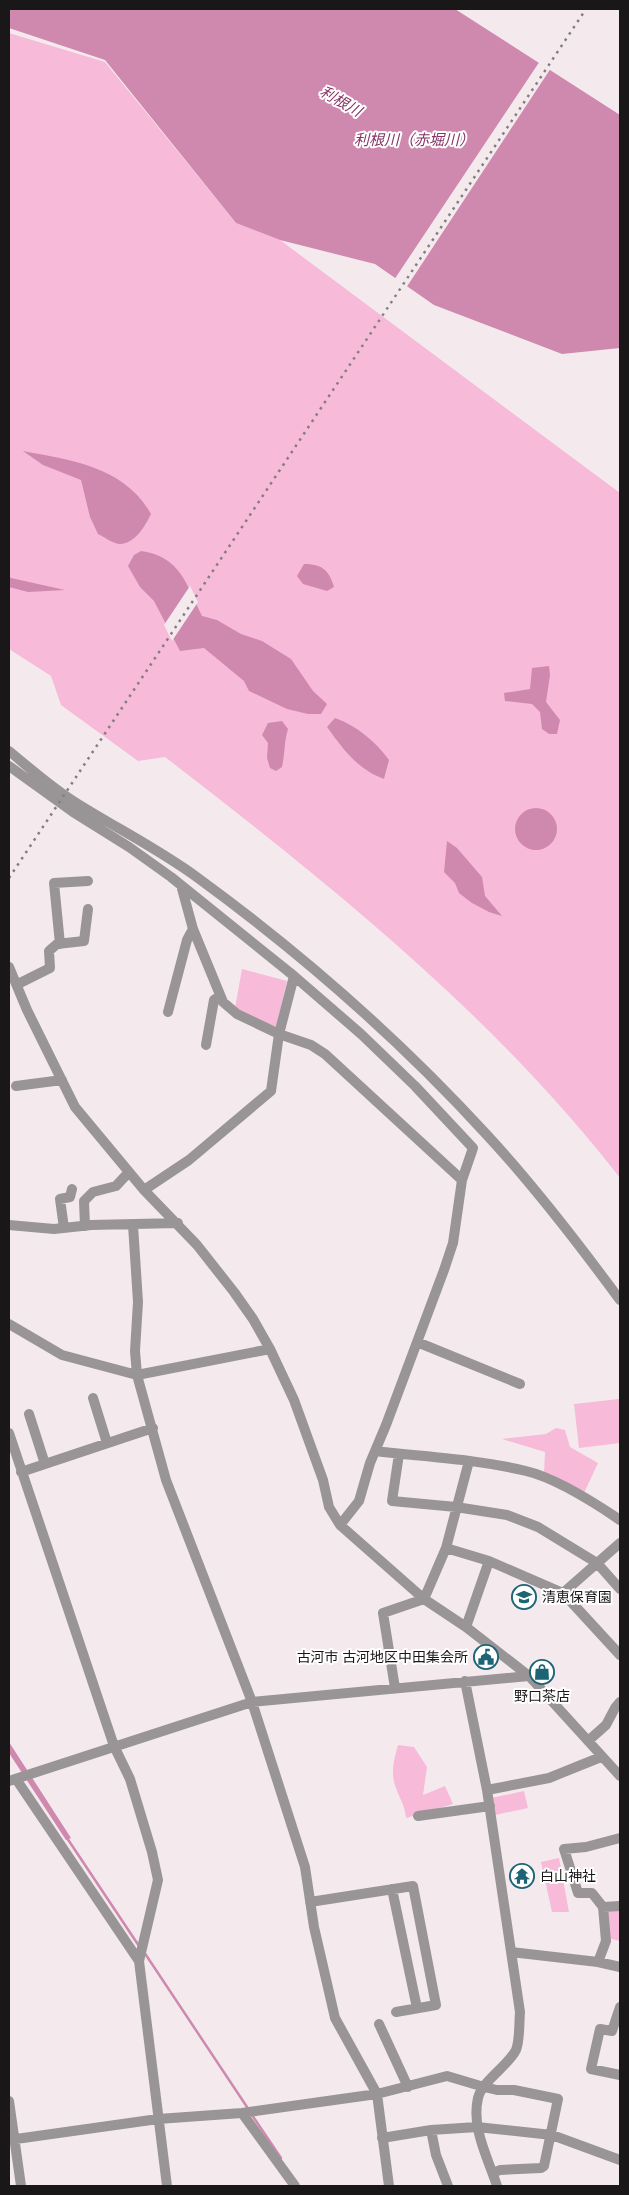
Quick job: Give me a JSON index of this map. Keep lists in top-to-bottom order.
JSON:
{
  "water": ["利根川", "利根川（赤堀川）"],
  "places": {
    "school or university": ["清恵保育園"],
    "public building": ["古河市 古河地区中田集会所"],
    "shop": ["野口茶店"],
    "temple": ["白山神社"]
  }
}
